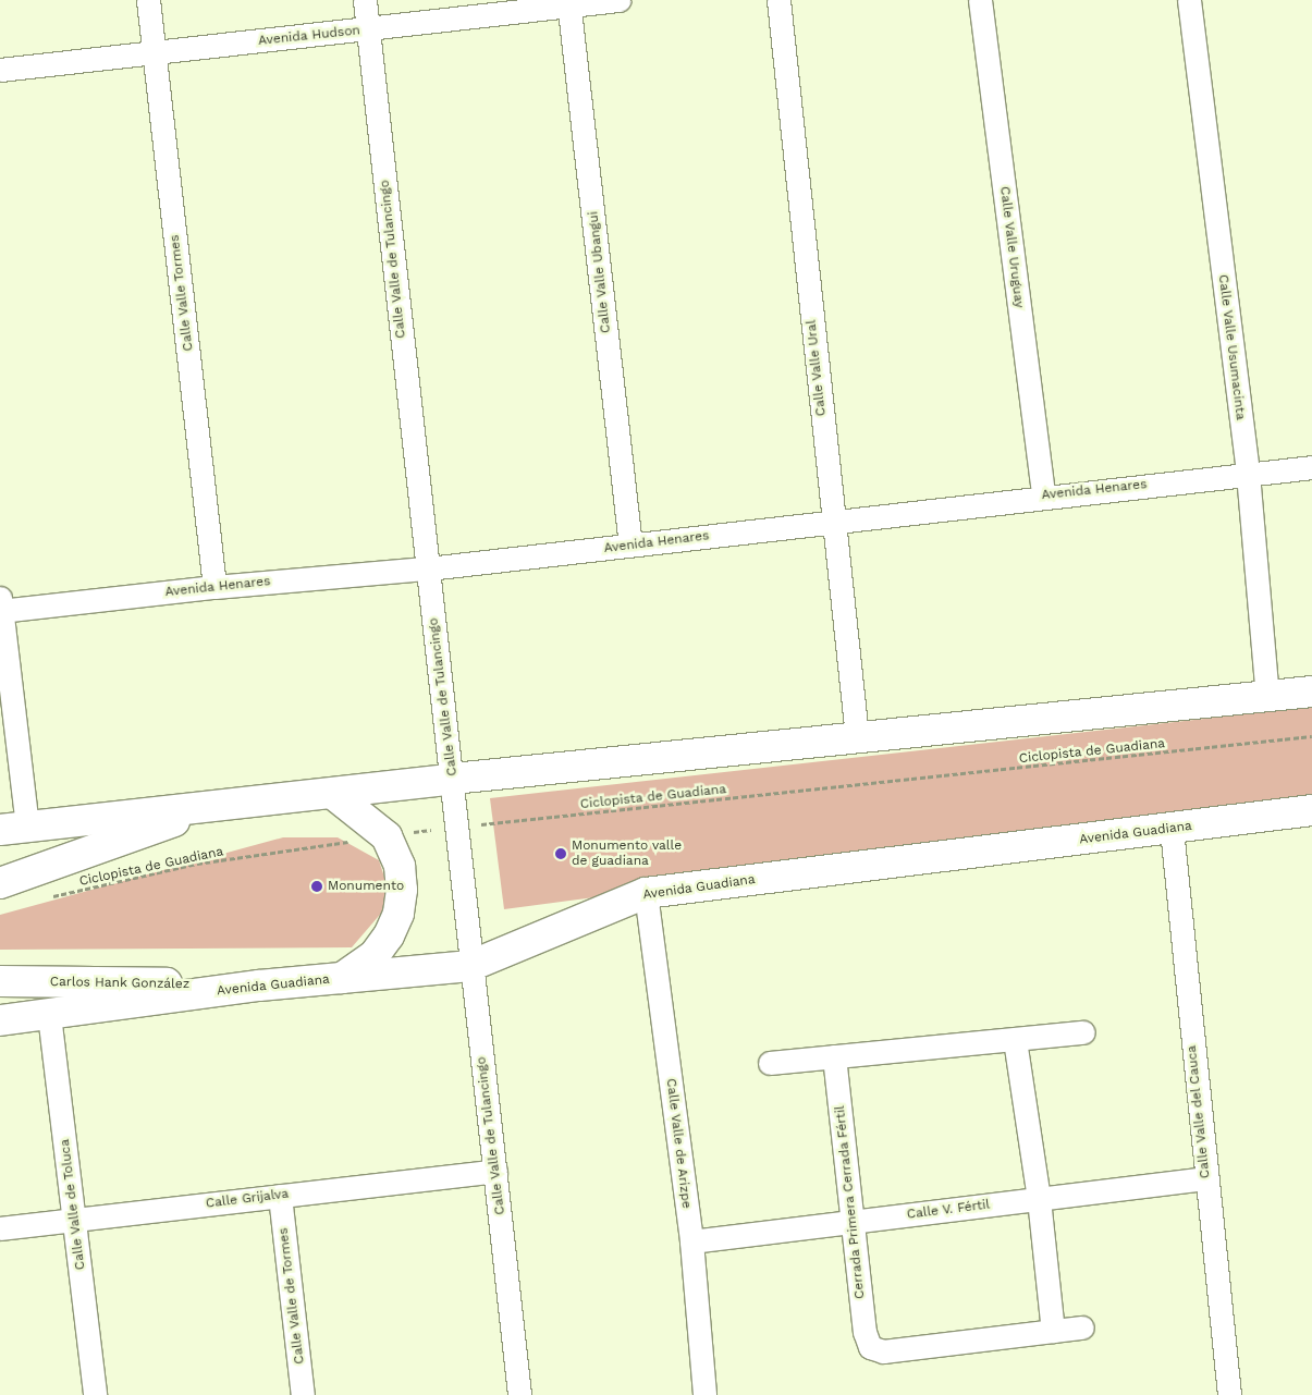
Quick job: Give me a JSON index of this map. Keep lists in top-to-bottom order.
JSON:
{
  "streets": {
    "street": [
      "Avenida Hudson",
      "Calle Valle Uruguay",
      "Calle Valle de Tulancingo",
      "Calle Valle Ubangui",
      "Calle Valle Tormes",
      "Calle Valle Usumacinta",
      "Calle Valle Ural",
      "Avenida Henares",
      "Avenida Guadiana",
      "Carlos Hank González",
      "Calle Valle del Cauca",
      "Calle Valle de Arizpe",
      "Calle Grijalva",
      "Cerrada Primera Cerrada Fértil",
      "Calle Valle de Toluca",
      "Calle V. Fértil",
      "Calle Valle de Tormes"
    ],
    "path": ["Ciclopista de Guadiana"]
  },
  "crossings": [
    ["Avenida Hudson", "Calle Valle de Tulancingo"],
    ["Avenida Hudson", "Calle Valle Ubangui"],
    ["Avenida Hudson", "Calle Valle Tormes"],
    ["Calle Valle Uruguay", "Avenida Henares"],
    ["Calle Valle de Tulancingo", "Avenida Henares"],
    ["Calle Valle de Tulancingo", "Ciclopista de Guadiana"],
    ["Calle Valle de Tulancingo", "Avenida Guadiana"],
    ["Calle Valle de Tulancingo", "Calle Grijalva"],
    ["Calle Valle Ubangui", "Avenida Henares"],
    ["Calle Valle Tormes", "Avenida Henares"],
    ["Calle Valle Usumacinta", "Avenida Henares"],
    ["Calle Valle Ural", "Avenida Henares"],
    ["Avenida Guadiana", "Carlos Hank González"],
    ["Avenida Guadiana", "Calle Valle del Cauca"],
    ["Avenida Guadiana", "Calle Valle de Arizpe"],
    ["Avenida Guadiana", "Calle Valle de Toluca"],
    ["Calle Valle del Cauca", "Calle V. Fértil"],
    ["Calle Valle de Arizpe", "Calle V. Fértil"],
    ["Calle Grijalva", "Calle Valle de Toluca"],
    ["Calle Grijalva", "Calle Valle de Tormes"],
    ["Cerrada Primera Cerrada Fértil", "Calle V. Fértil"]
  ],
  "places": ["Monumento valle de guadiana", "Monumento"]
}
